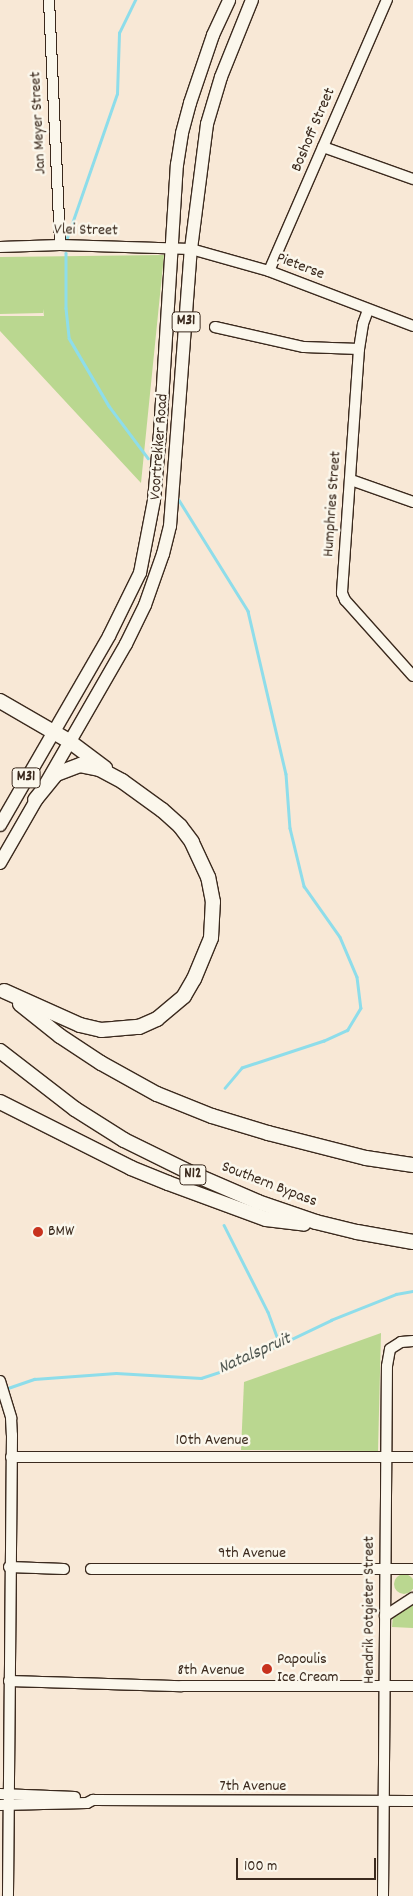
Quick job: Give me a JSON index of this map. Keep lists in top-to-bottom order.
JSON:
{
  "streets": {
    "highway": ["N12", "Southern Bypass"],
    "main road": ["M31", "Voortrekker Road"],
    "street": [
      "Jan Meyer Street",
      "Boshoff Street",
      "Vlei Street",
      "Pieterse",
      "Humphries Street",
      "10th Avenue",
      "9th Avenue",
      "Hendrik Potgieter Street",
      "8th Avenue",
      "7th Avenue"
    ]
  },
  "crossings": [
    ["Jan Meyer Street", "Vlei Street"],
    ["Boshoff Street", "Pieterse"],
    ["Vlei Street", "Pieterse"],
    ["Vlei Street", "Voortrekker Road"],
    ["Pieterse", "Voortrekker Road"],
    ["Pieterse", "Humphries Street"],
    ["10th Avenue", "Hendrik Potgieter Street"],
    ["9th Avenue", "Hendrik Potgieter Street"],
    ["Hendrik Potgieter Street", "8th Avenue"],
    ["Hendrik Potgieter Street", "7th Avenue"]
  ],
  "water": ["Natalspruit"],
  "places": ["BMW", "Papoulis Ice Cream"],
  "scale_bar": "100 m"
}
